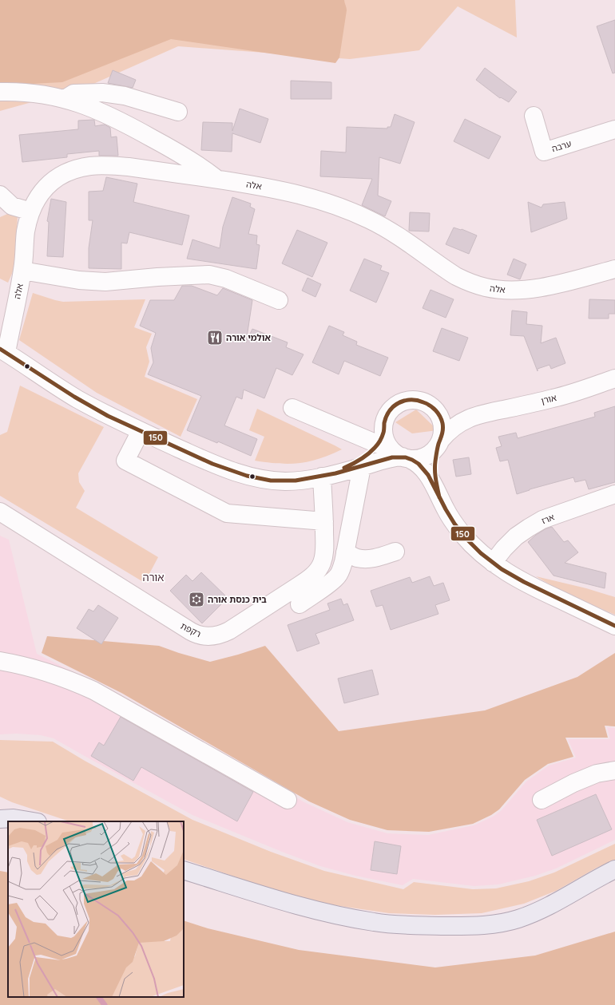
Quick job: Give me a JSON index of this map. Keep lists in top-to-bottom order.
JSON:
{
  "streets": {
    "street": [
      "ערבה",
      "אלה",
      "אורן",
      "ארז",
      "רקפת"
    ]
  },
  "districts": ["אורה"],
  "places": {
    "restaurant": ["אולמי אורה"],
    "synagogue": ["בית כנסת אורה"]
  },
  "lines": ["transit line 150"]
}
